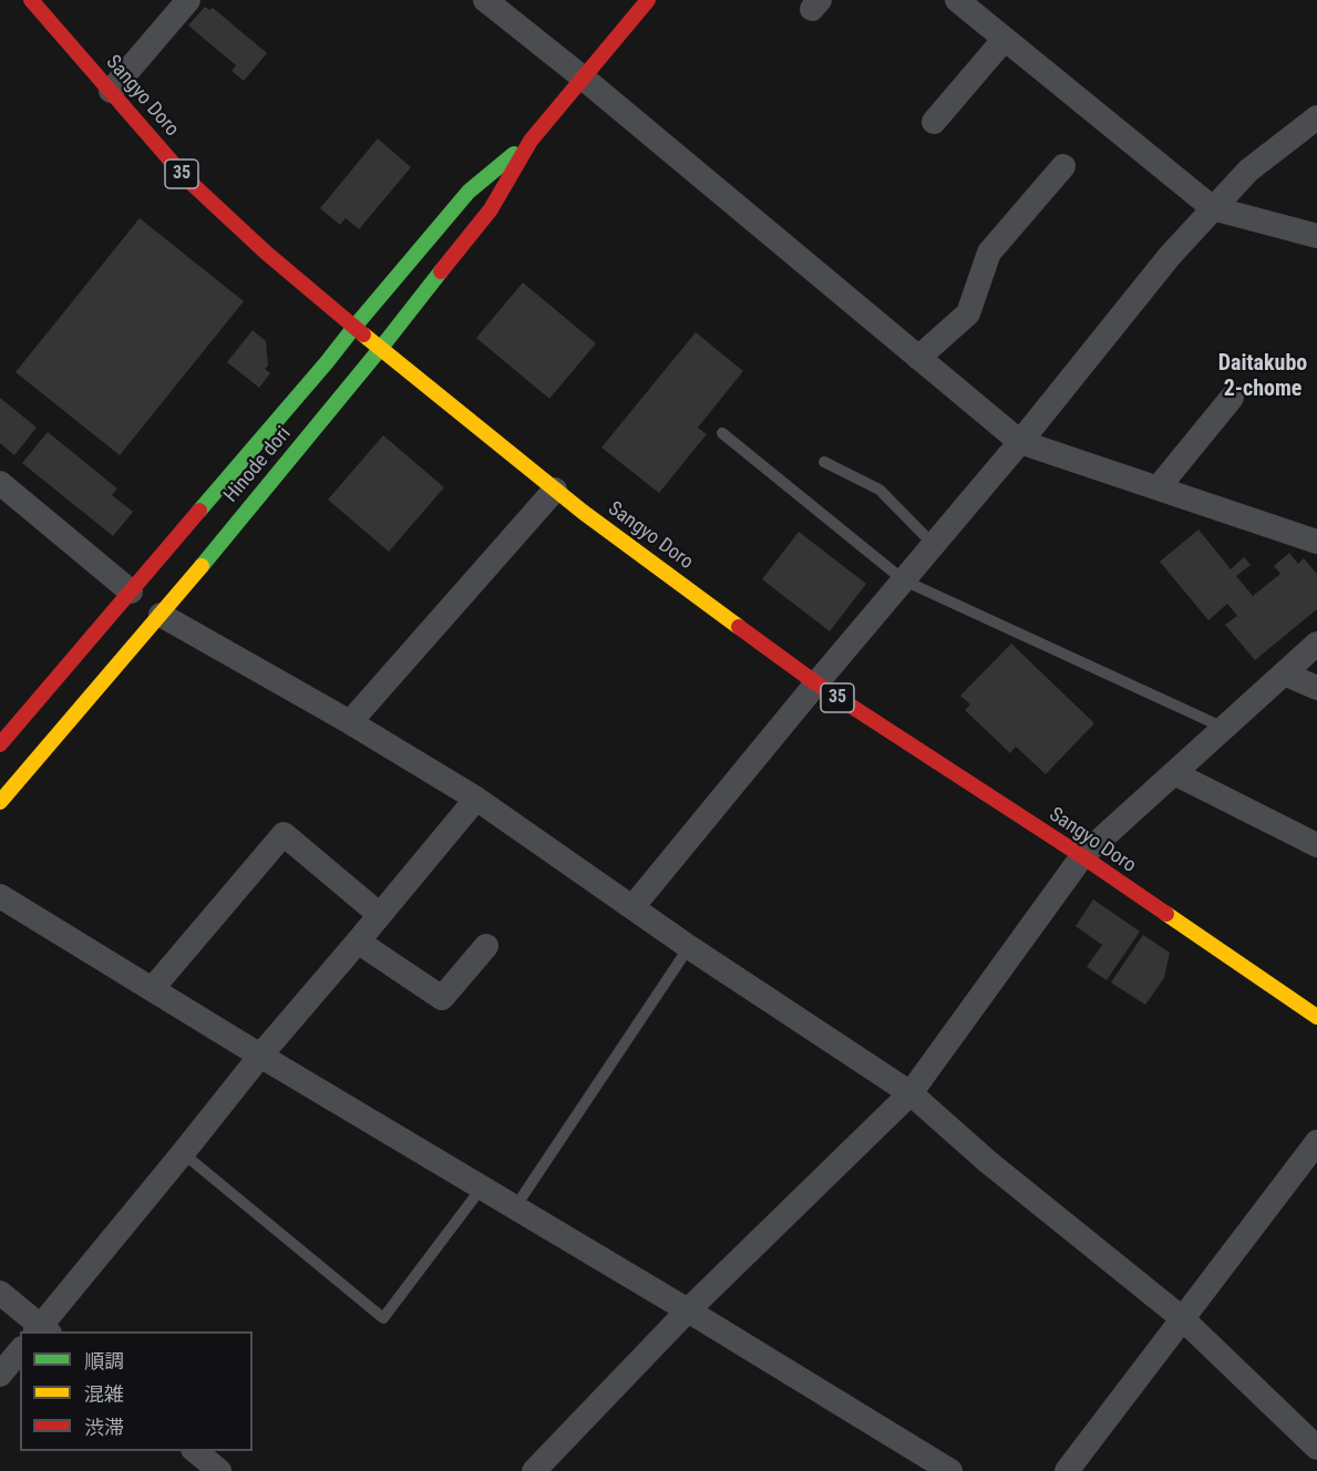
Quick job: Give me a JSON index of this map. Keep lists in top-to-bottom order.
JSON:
{
  "streets": {
    "street": ["Sangyo Doro", "35", "Hinode dori"]
  },
  "crossings": [
    ["Sangyo Doro", "Hinode dori"]
  ],
  "districts": ["Daitakubo 2-chome"],
  "legend": ["順調", "混雑", "渋滞"]
}
